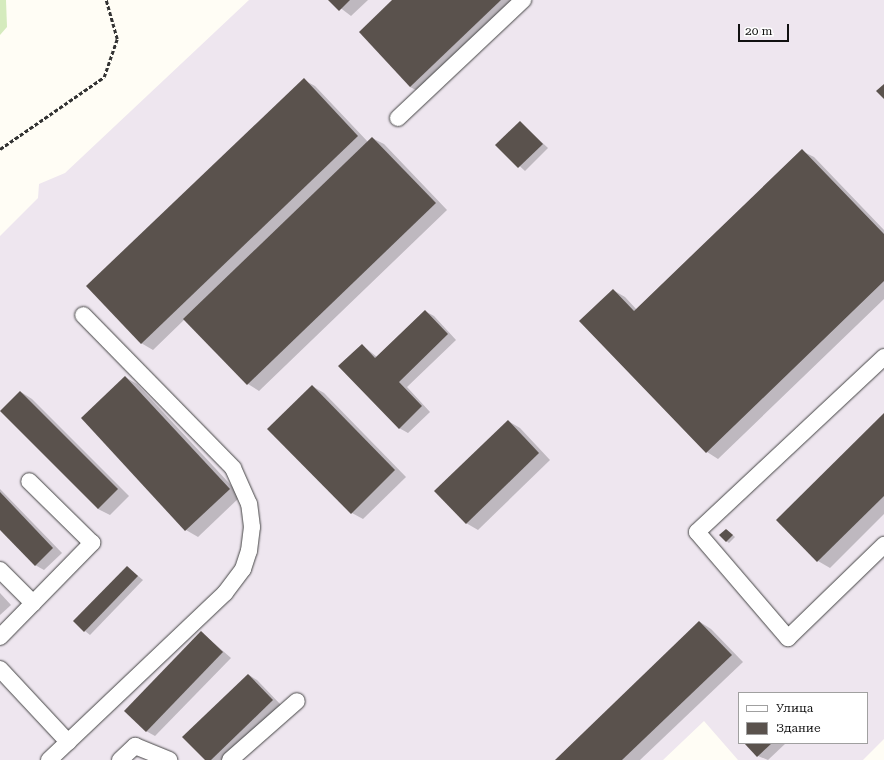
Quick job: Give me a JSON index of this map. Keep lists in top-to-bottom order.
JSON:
{
  "legend": ["Улица", "Здание"],
  "scale_bar": "20 m"
}
